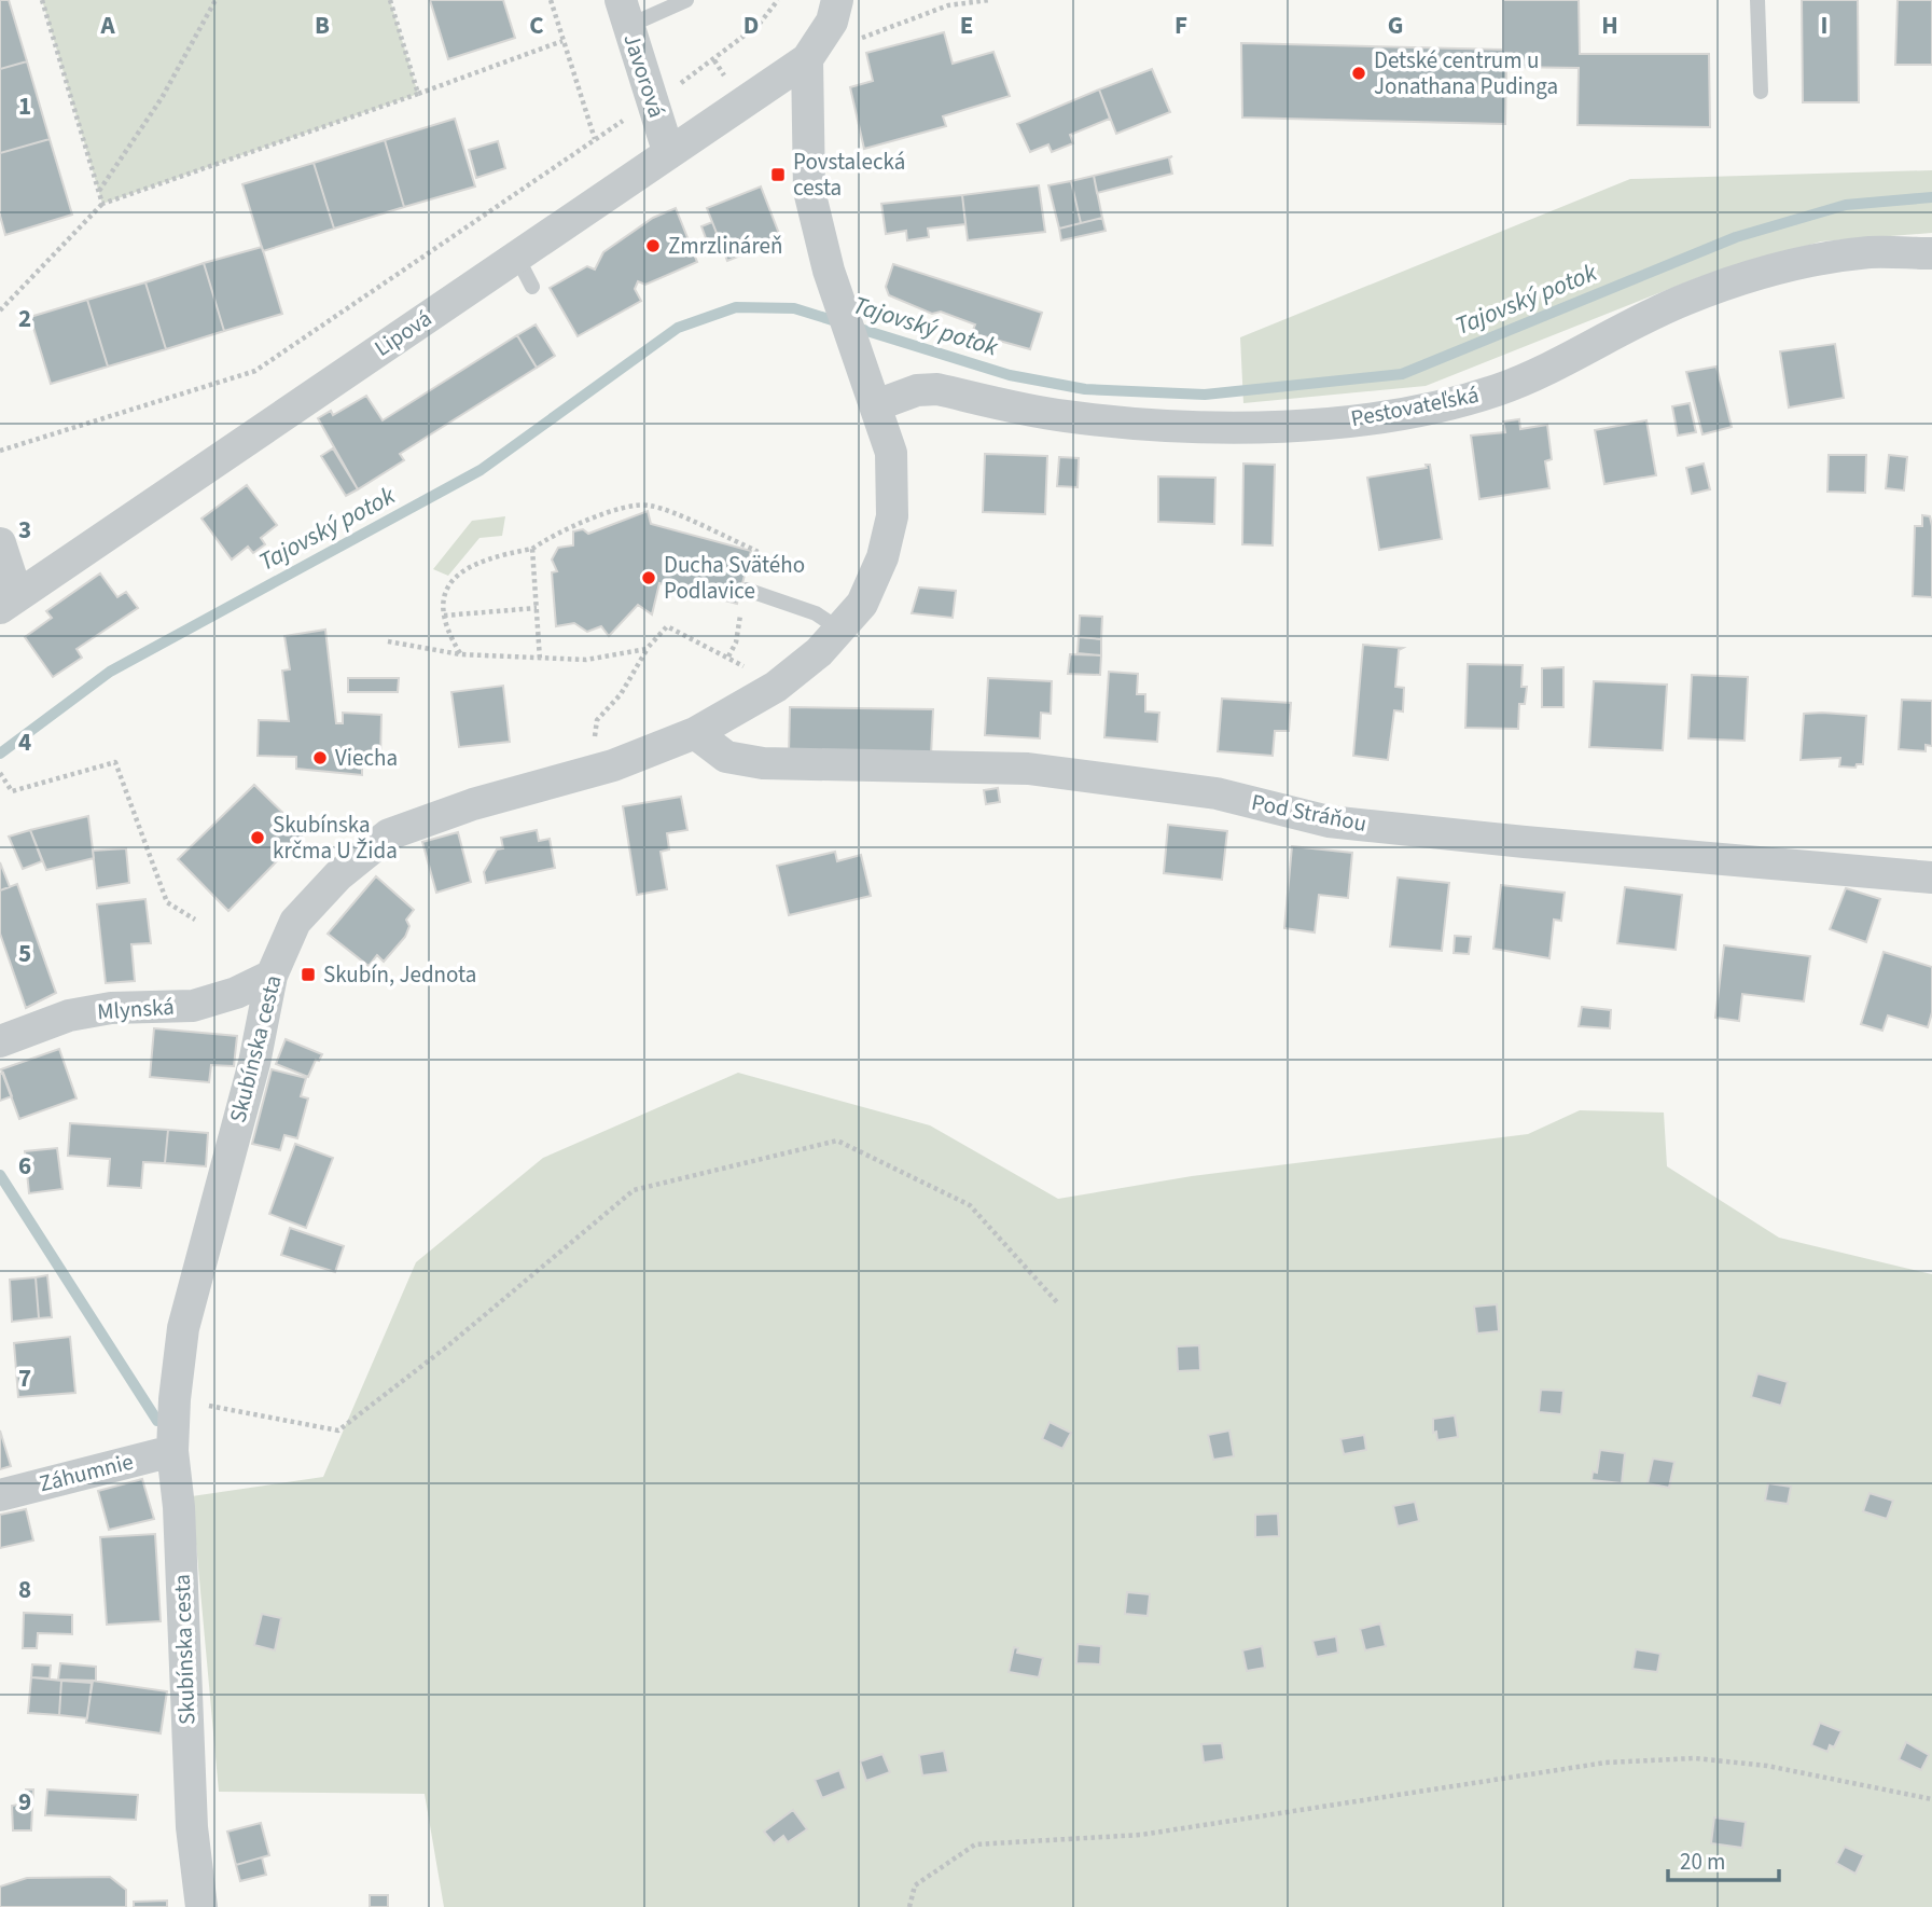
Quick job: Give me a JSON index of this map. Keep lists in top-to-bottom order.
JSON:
{
  "streets": {
    "street": [
      "Javorová",
      "Lipová",
      "Pestovateľská",
      "Pod Stráňou",
      "Mlynská",
      "Skubínska cesta",
      "Záhumnie"
    ]
  },
  "crossings": [
    ["Javorová", "Lipová"],
    ["Lipová", "Skubínska cesta"],
    ["Pestovateľská", "Skubínska cesta"],
    ["Pod Stráňou", "Skubínska cesta"],
    ["Mlynská", "Skubínska cesta"],
    ["Skubínska cesta", "Záhumnie"]
  ],
  "water": ["Tajovský potok"],
  "places": {
    "other": [
      "Detské centrum u Jonathana Pudinga",
      "Zmrzlináreň",
      "Ducha Svätého Podlavice",
      "Viecha",
      "Skubínska krčma U Žida"
    ],
    "transit": ["Povstalecká cesta", "Skubín, Jednota"]
  },
  "scale_bar": "20 m",
  "grid": {
    "columns": [
      "A",
      "B",
      "C",
      "D",
      "E",
      "F",
      "G",
      "H",
      "I"
    ],
    "rows": [
      "1",
      "2",
      "3",
      "4",
      "5",
      "6",
      "7",
      "8",
      "9"
    ]
  }
}
